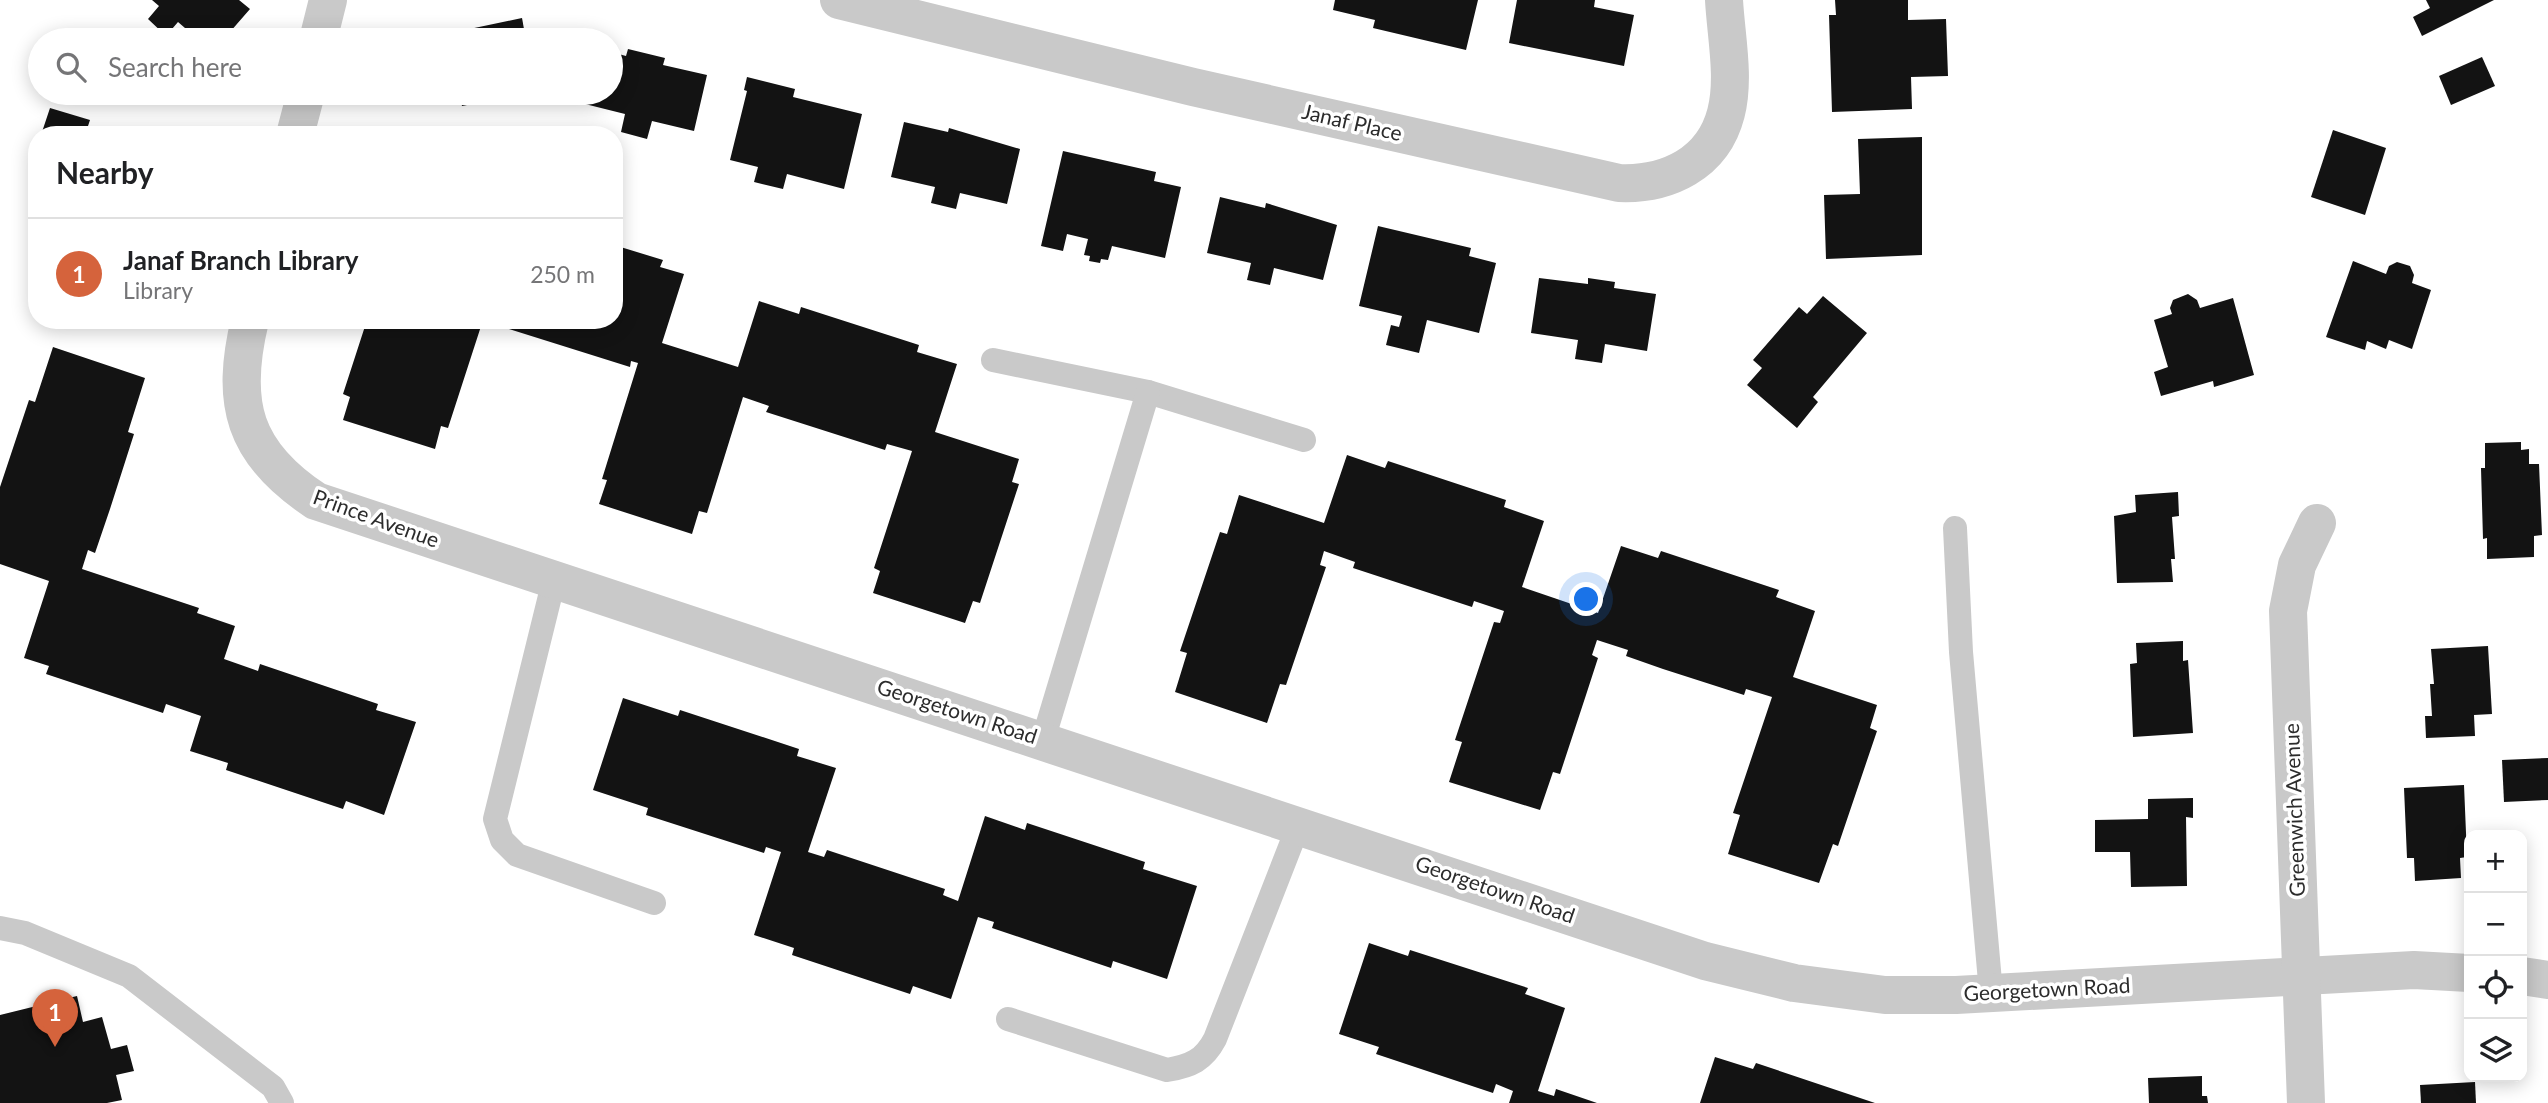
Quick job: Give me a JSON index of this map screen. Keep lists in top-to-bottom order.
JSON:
{
  "streets": {
    "street": [
      "Janaf Place",
      "Prince Avenue",
      "Georgetown Road",
      "Greenwich Avenue"
    ]
  },
  "crossings": [
    ["Prince Avenue", "Georgetown Road"],
    ["Georgetown Road", "Greenwich Avenue"]
  ],
  "page": {
    "search": "Search here",
    "heading": "Nearby",
    "list": [
      {
        "mark": "1",
        "name": "Janaf Branch Library",
        "note": "Library",
        "value": "250 m"
      }
    ],
    "map_buttons": ["+", "−"],
    "pins": "1"
  }
}
